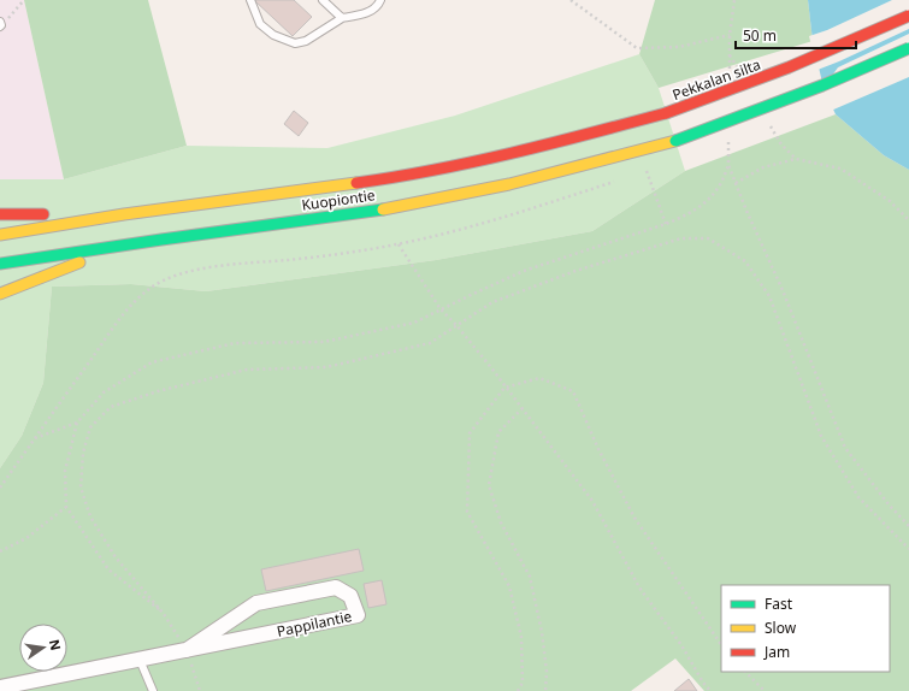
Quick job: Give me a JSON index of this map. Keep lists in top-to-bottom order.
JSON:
{
  "streets": {
    "highway": ["Pekkalan silta", "Kuopiontie"],
    "street": ["Pappilantie"]
  },
  "crossings": [
    ["Pekkalan silta", "Kuopiontie"]
  ],
  "legend": ["Fast", "Slow", "Jam"],
  "scale_bar": "50 m",
  "north": "right"
}
